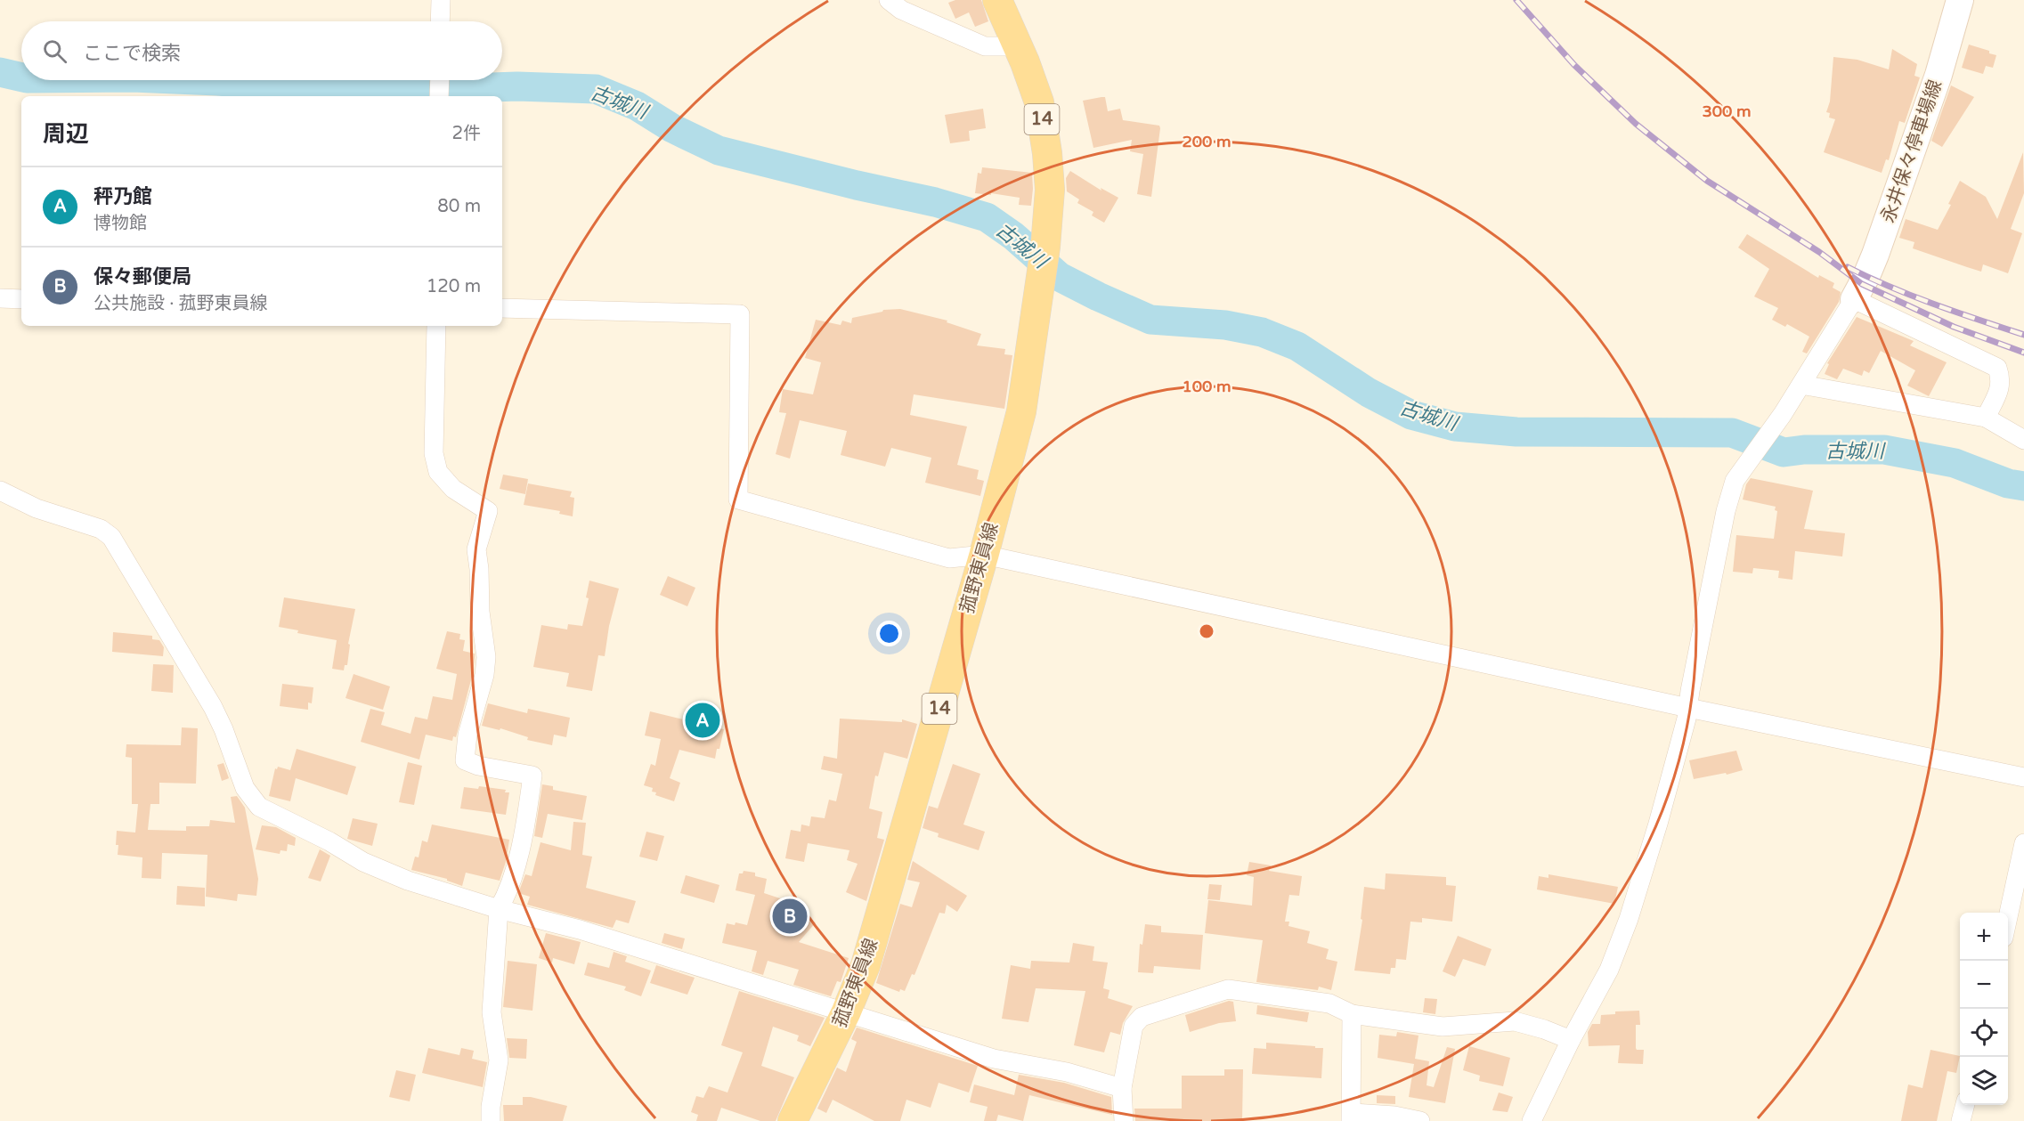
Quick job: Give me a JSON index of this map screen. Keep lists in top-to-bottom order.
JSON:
{
  "streets": {
    "main road": ["14", "永井保々停車場線", "菰野東員線"]
  },
  "water": ["古城川"],
  "page": {
    "search": "ここで検索",
    "heading": ["周辺", "2件"],
    "list": [
      {
        "mark": "A",
        "name": "秤乃館",
        "note": "博物館",
        "value": "80 m"
      },
      {
        "mark": "B",
        "name": "保々郵便局",
        "note": "公共施設 · 菰野東員線",
        "value": "120 m"
      }
    ],
    "pins": ["A", "B"],
    "map_buttons": ["+", "−"]
  },
  "rings": ["300 m", "200 m", "100 m"]
}
